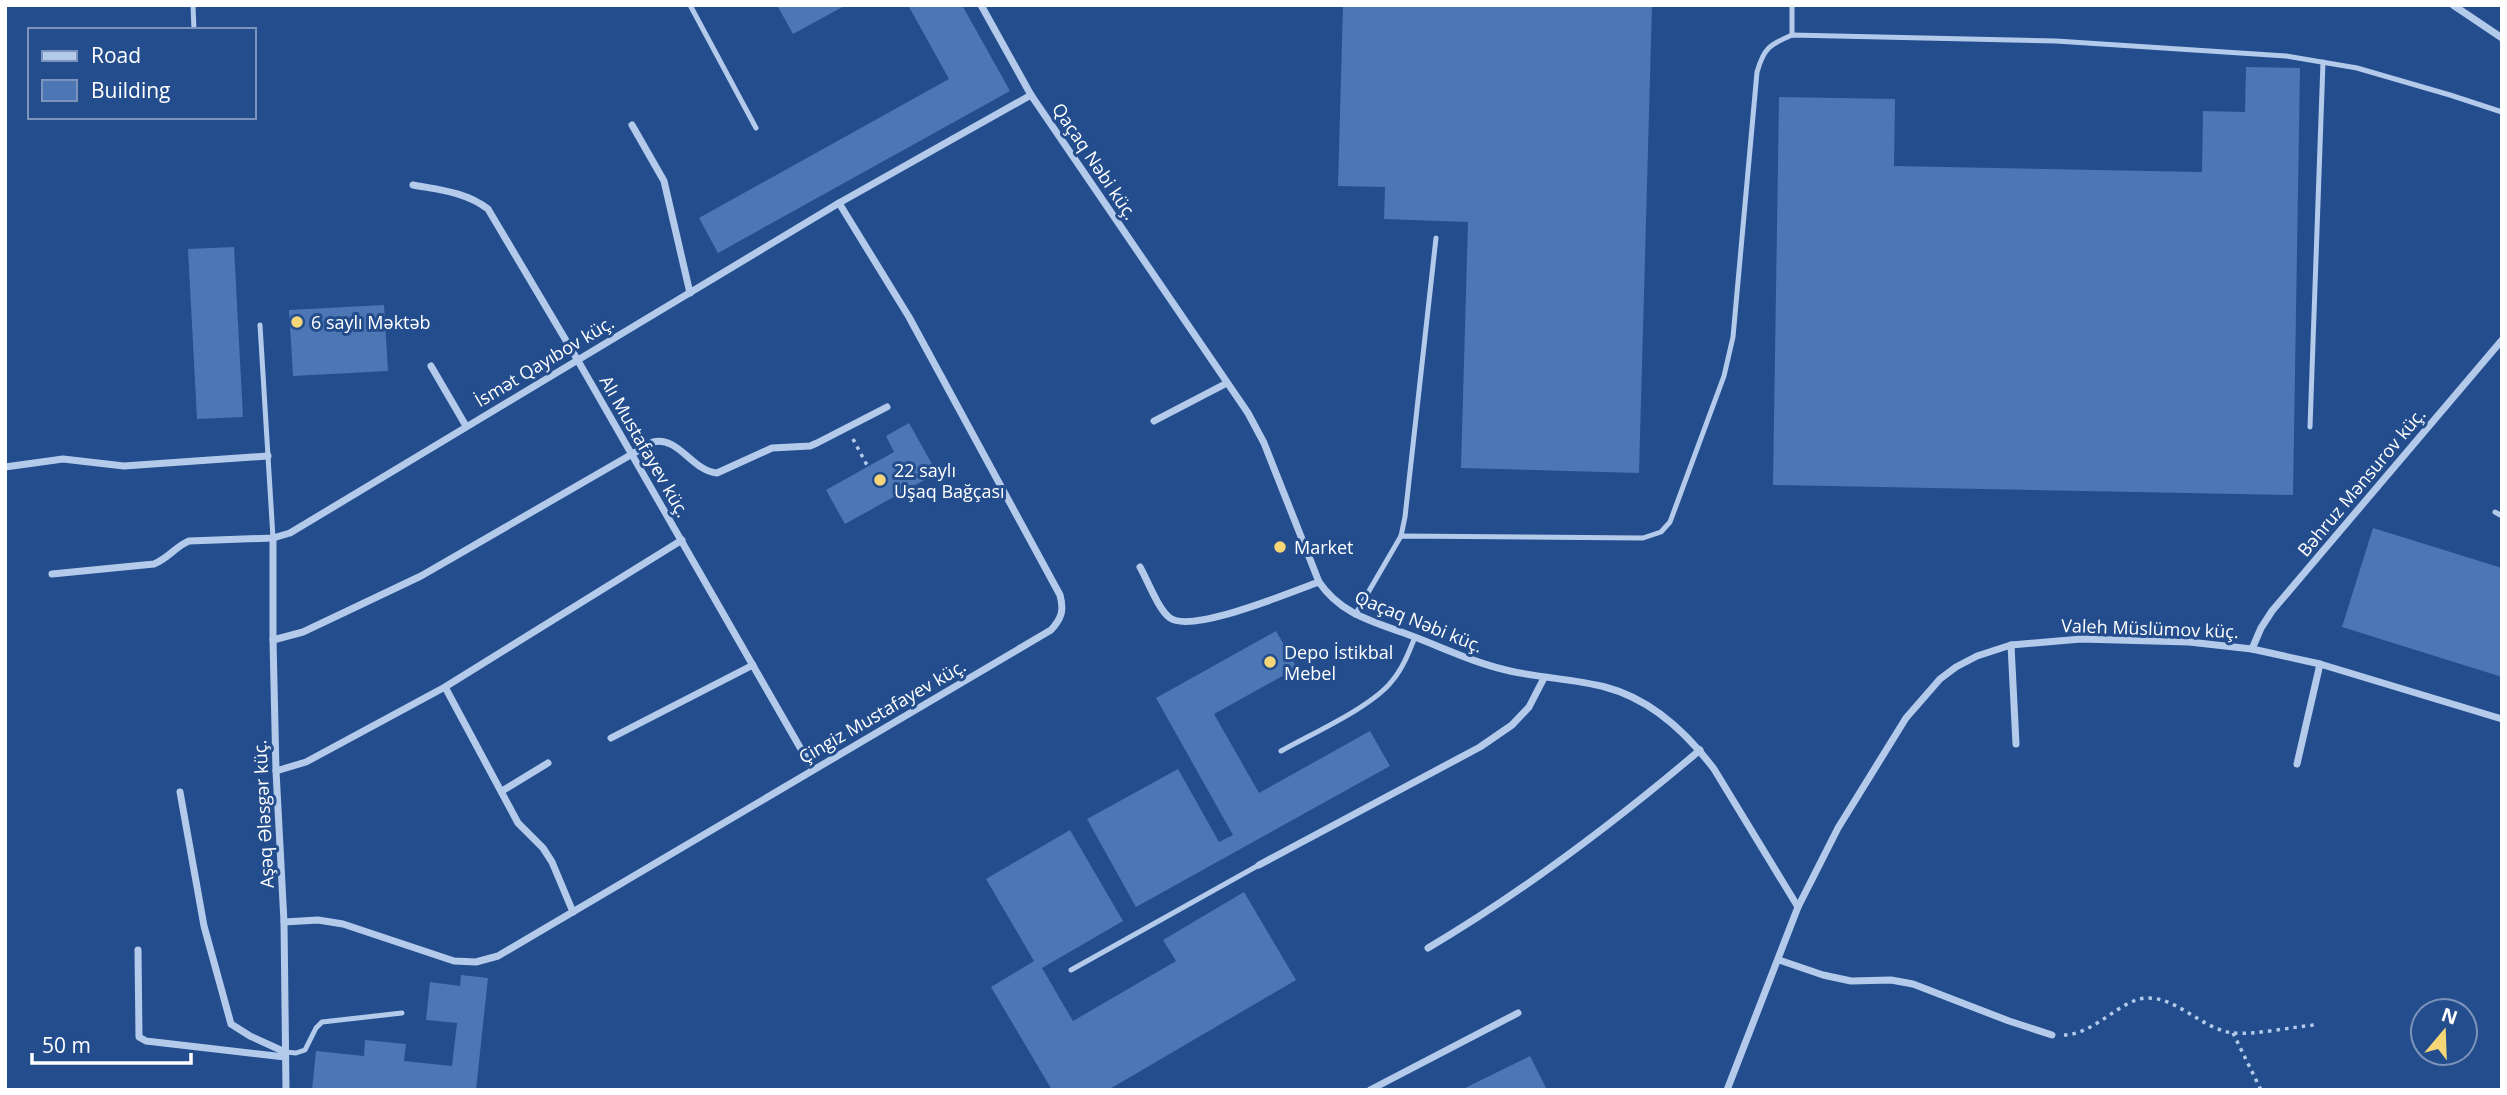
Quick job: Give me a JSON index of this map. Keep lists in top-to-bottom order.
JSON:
{
  "streets": {
    "street": [
      "Qaçaq Nəbi küç.",
      "İsmət Qayıbov küç.",
      "Alı Mustafayev küç.",
      "Bəhruz Mənsurov küç.",
      "Valeh Müslümov küç.",
      "Çingiz Mustafayev küç.",
      "Aşəq Ələsgər küç."
    ]
  },
  "crossings": [
    ["Qaçaq Nəbi küç.", "İsmət Qayıbov küç."],
    ["Qaçaq Nəbi küç.", "Valeh Müslümov küç."],
    ["İsmət Qayıbov küç.", "Alı Mustafayev küç."],
    ["İsmət Qayıbov küç.", "Çingiz Mustafayev küç."],
    ["İsmət Qayıbov küç.", "Aşəq Ələsgər küç."],
    ["Alı Mustafayev küç.", "Çingiz Mustafayev küç."],
    ["Bəhruz Mənsurov küç.", "Valeh Müslümov küç."],
    ["Çingiz Mustafayev küç.", "Aşəq Ələsgər küç."]
  ],
  "places": [
    "6 saylı Məktəb",
    "22 saylı Uşaq Bağçası",
    "Market",
    "Depo İstikbal Mebel"
  ],
  "legend": ["Road", "Building"],
  "scale_bar": "50 m",
  "north": "top"
}
